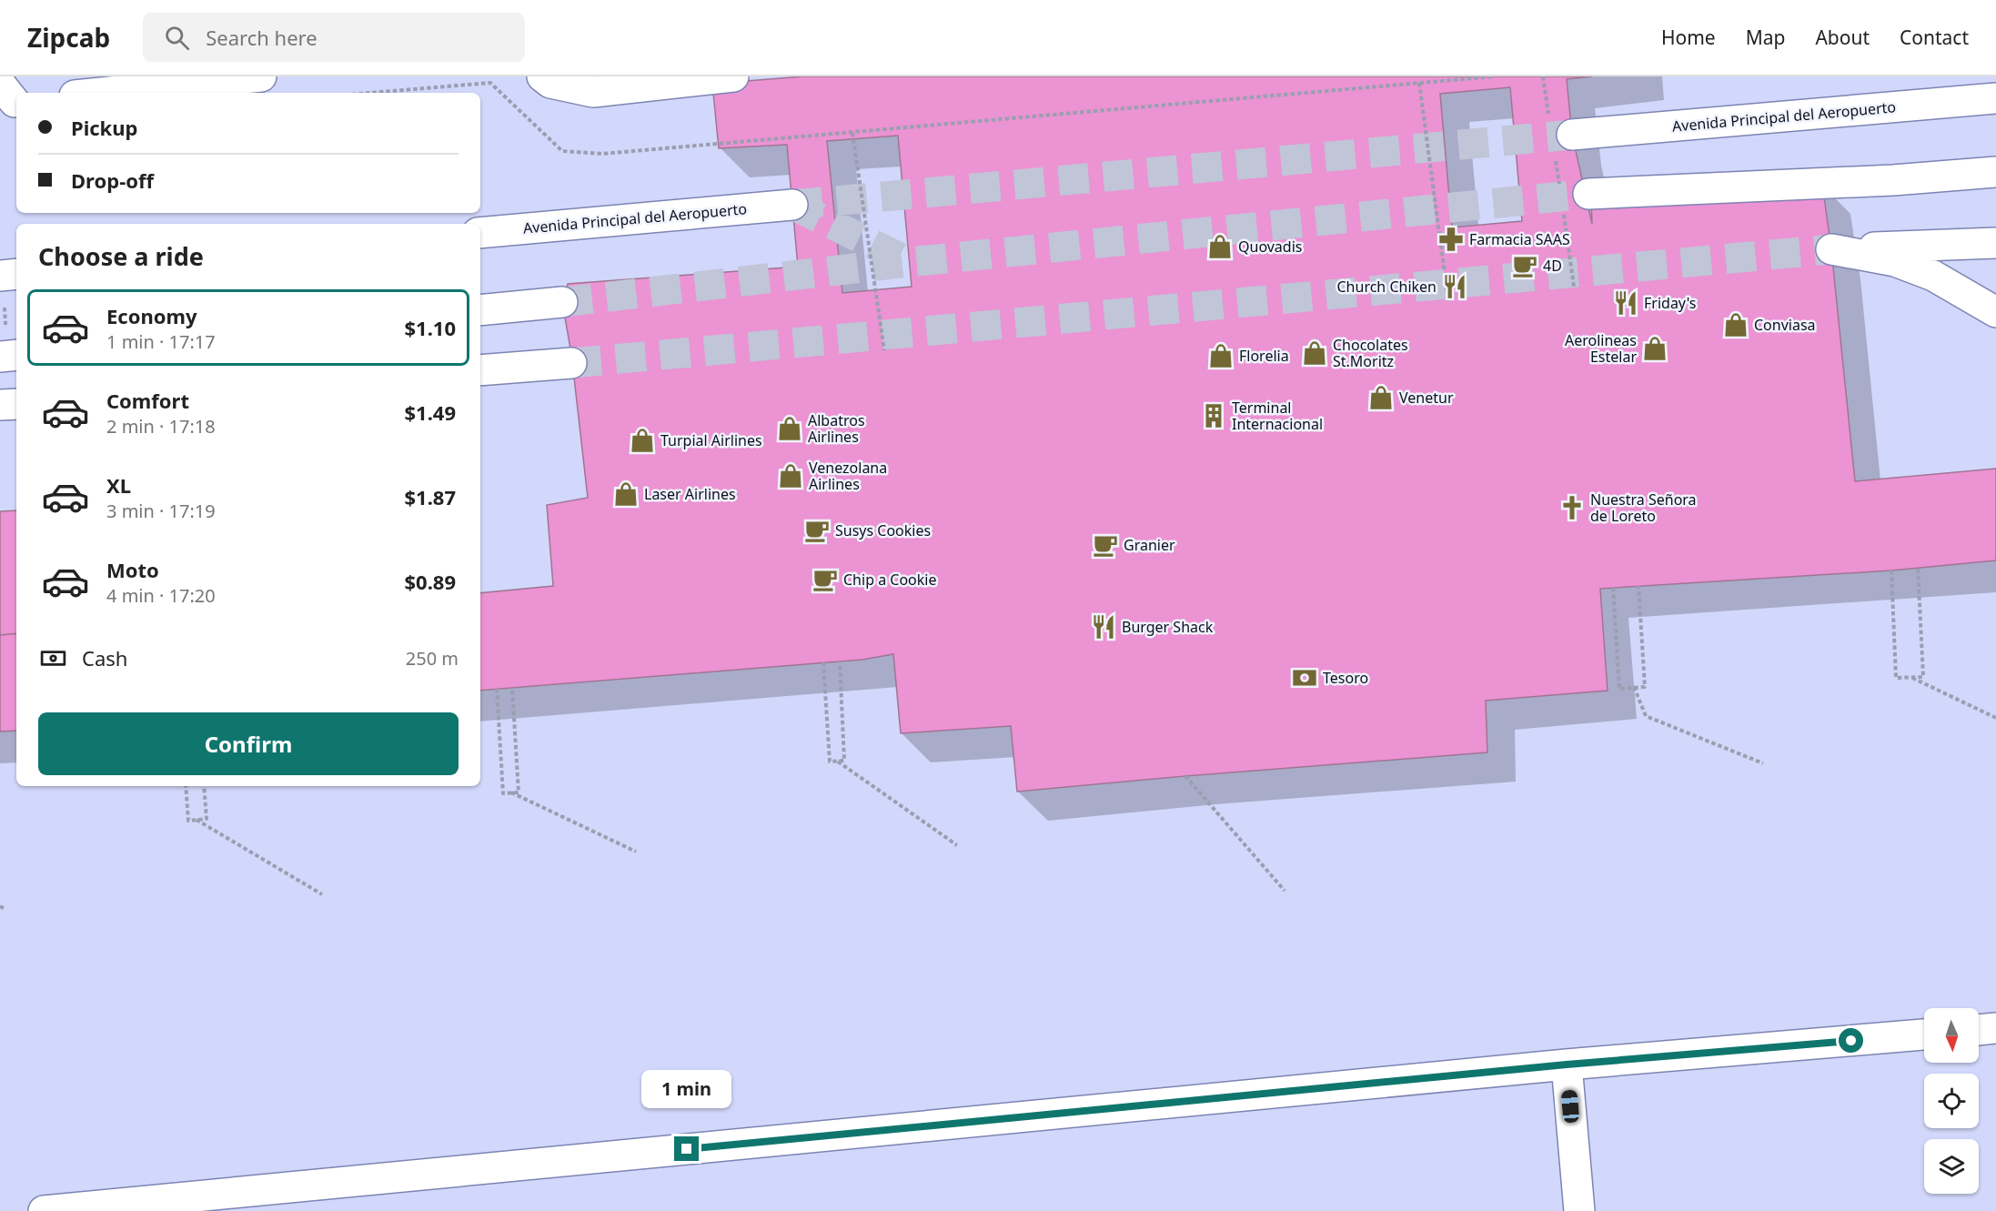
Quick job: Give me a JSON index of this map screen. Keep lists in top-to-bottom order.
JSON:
{
  "streets": {
    "lane": ["Avenida Principal del Aeropuerto"]
  },
  "places": {
    "pharmacy": ["Farmacia SAAS"],
    "shop": [
      "Quovadis",
      "Conviasa",
      "Aerolineas Estelar",
      "Chocolates St.Moritz",
      "Florelia",
      "Venetur",
      "Albatros Airlines",
      "Turpial Airlines",
      "Venezolana Airlines",
      "Laser Airlines"
    ],
    "cafe": [
      "4D",
      "Susys Cookies",
      "Granier",
      "Chip a Cookie"
    ],
    "restaurant": ["Church Chiken", "Friday's", "Burger Shack"],
    "building": ["Terminal Internacional"],
    "church": ["Nuestra Señora de Loreto"],
    "bank": ["Tesoro"]
  },
  "north": "bottom",
  "page": {
    "header": "Zipcab",
    "search": "Search here",
    "nav": [
      "Home",
      "Map",
      "About",
      "Contact"
    ],
    "banner": ["Pickup", "Drop-off"],
    "heading": "Choose a ride",
    "list": [
      {
        "name": "Economy",
        "note": "1 min · 17:17",
        "value": "$1.10"
      },
      {
        "name": "Comfort",
        "note": "2 min · 17:18",
        "value": "$1.49"
      },
      {
        "name": "XL",
        "note": "3 min · 17:19",
        "value": "$1.87"
      },
      {
        "name": "Moto",
        "note": "4 min · 17:20",
        "value": "$0.89"
      }
    ],
    "pay": ["Cash", "250 m"],
    "buttons": "Confirm",
    "bubble": "1 min"
  }
}
